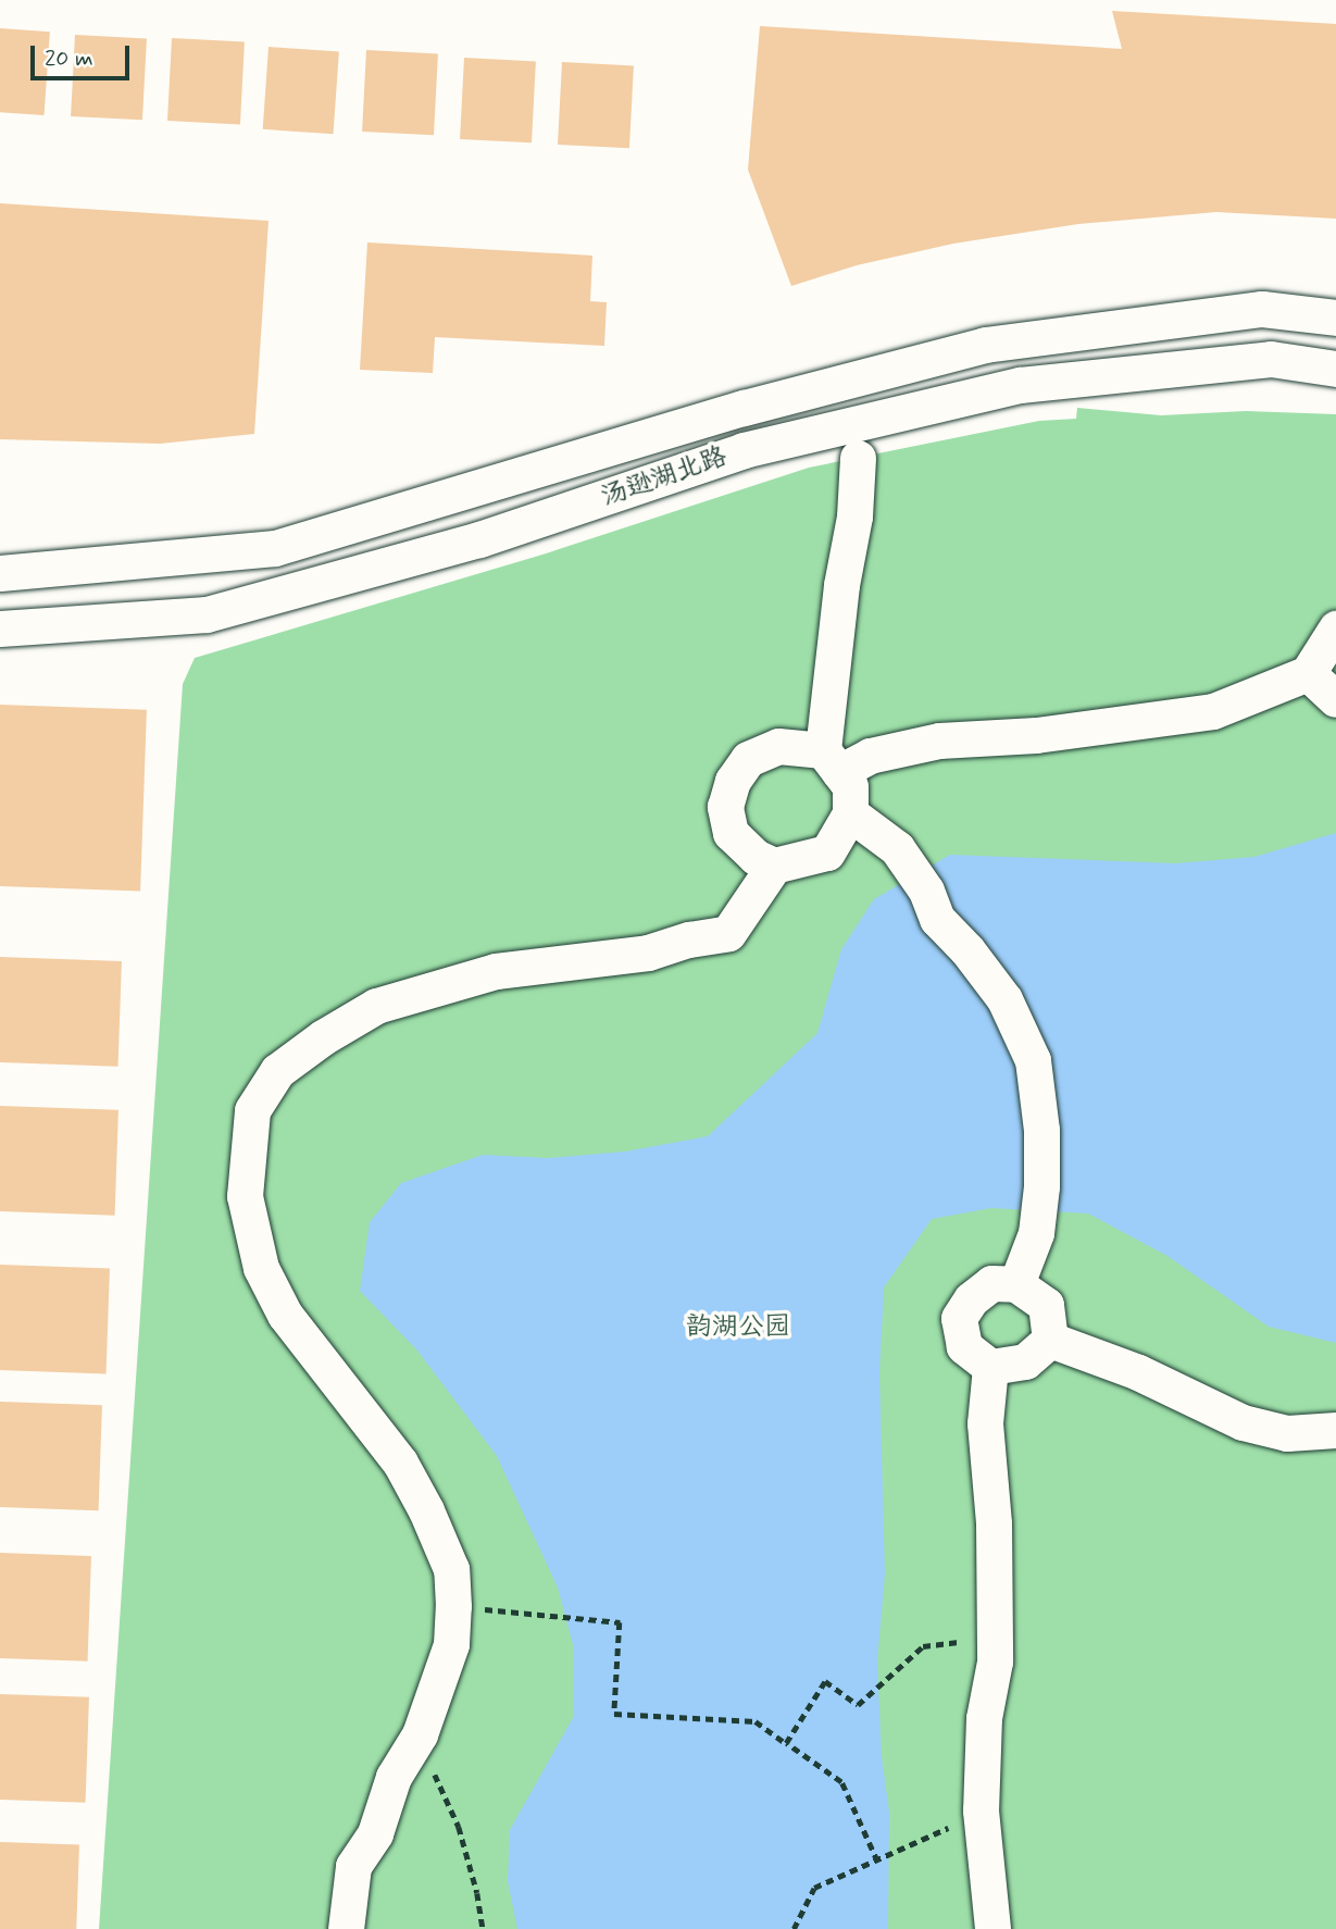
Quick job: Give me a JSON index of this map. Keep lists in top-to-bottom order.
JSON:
{
  "streets": {
    "street": ["汤逊湖北路"]
  },
  "parks": ["韵湖公园"],
  "scale_bar": "20 m"
}
